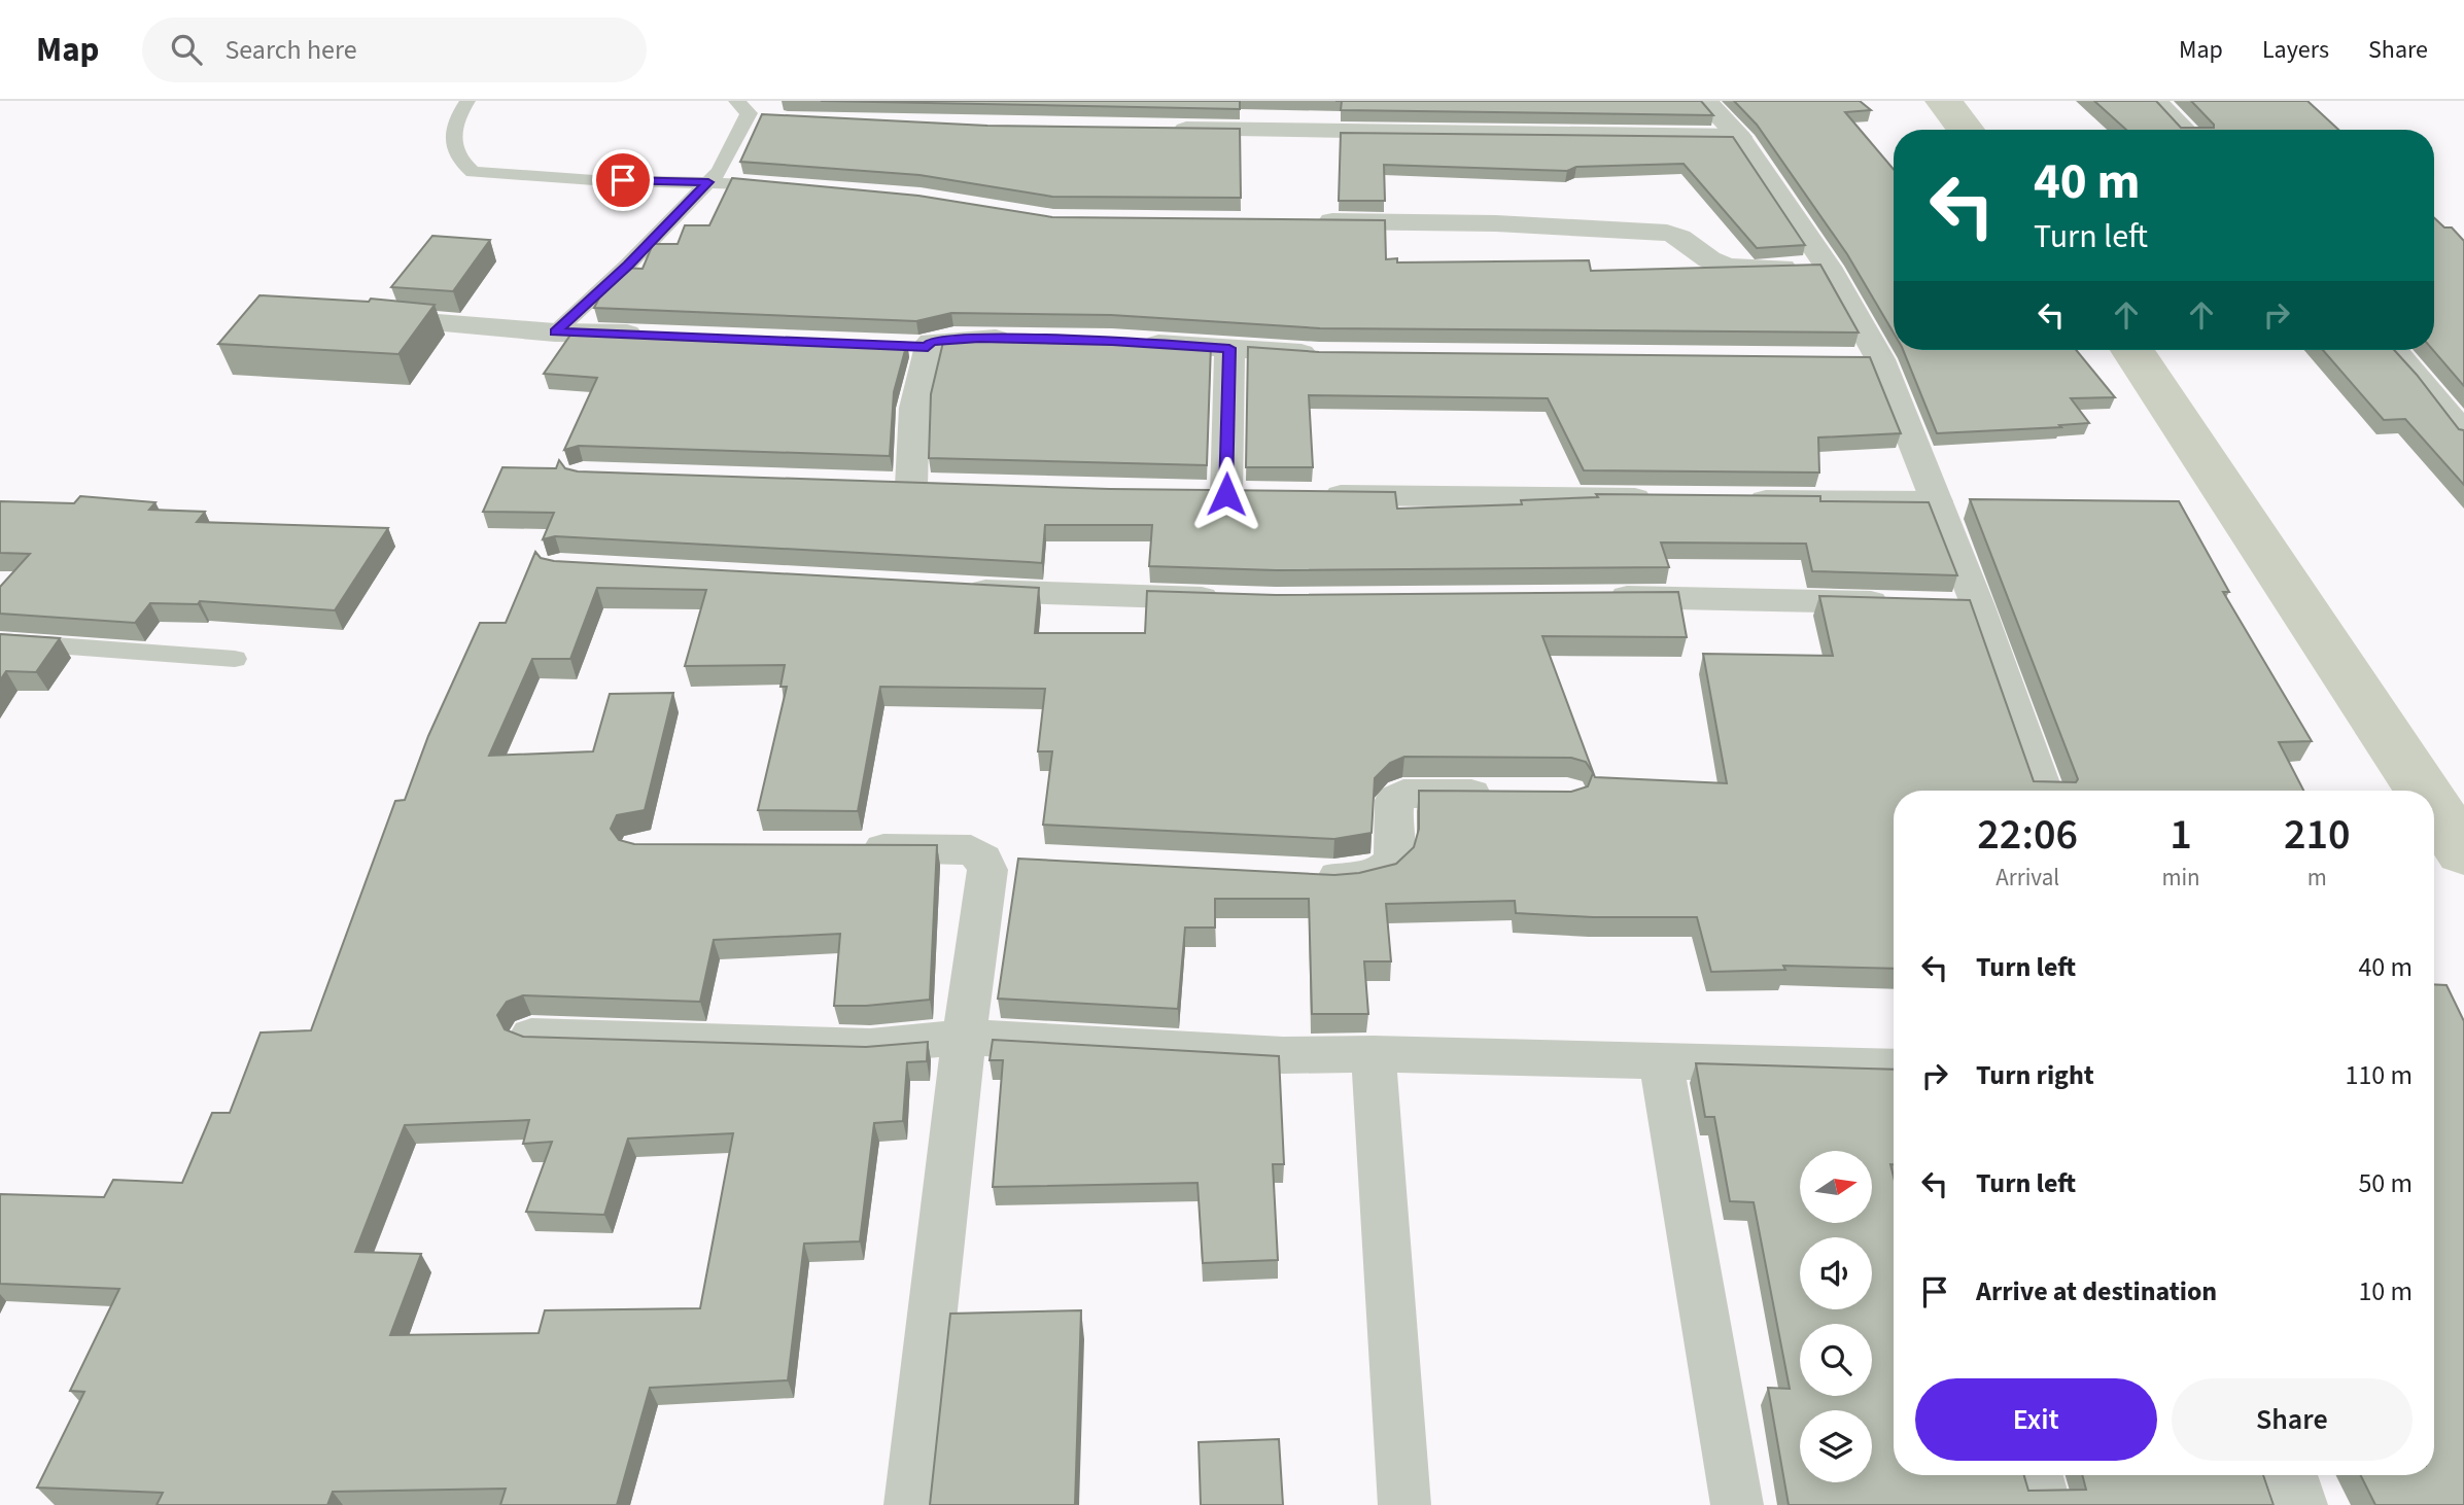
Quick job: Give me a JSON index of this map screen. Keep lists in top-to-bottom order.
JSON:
{
  "north": "right",
  "page": {
    "header": "Map",
    "search": "Search here",
    "nav": ["Map", "Layers", "Share"],
    "turn": ["40 m", "Turn left"],
    "eta": [
      "22:06",
      "Arrival",
      "1",
      "min",
      "210",
      "m"
    ],
    "list": [
      {
        "name": "Turn left",
        "value": "40 m"
      },
      {
        "name": "Turn right",
        "value": "110 m"
      },
      {
        "name": "Turn left",
        "value": "50 m"
      },
      {
        "name": "Arrive at destination",
        "value": "10 m"
      }
    ],
    "buttons": ["Exit", "Share"]
  }
}
